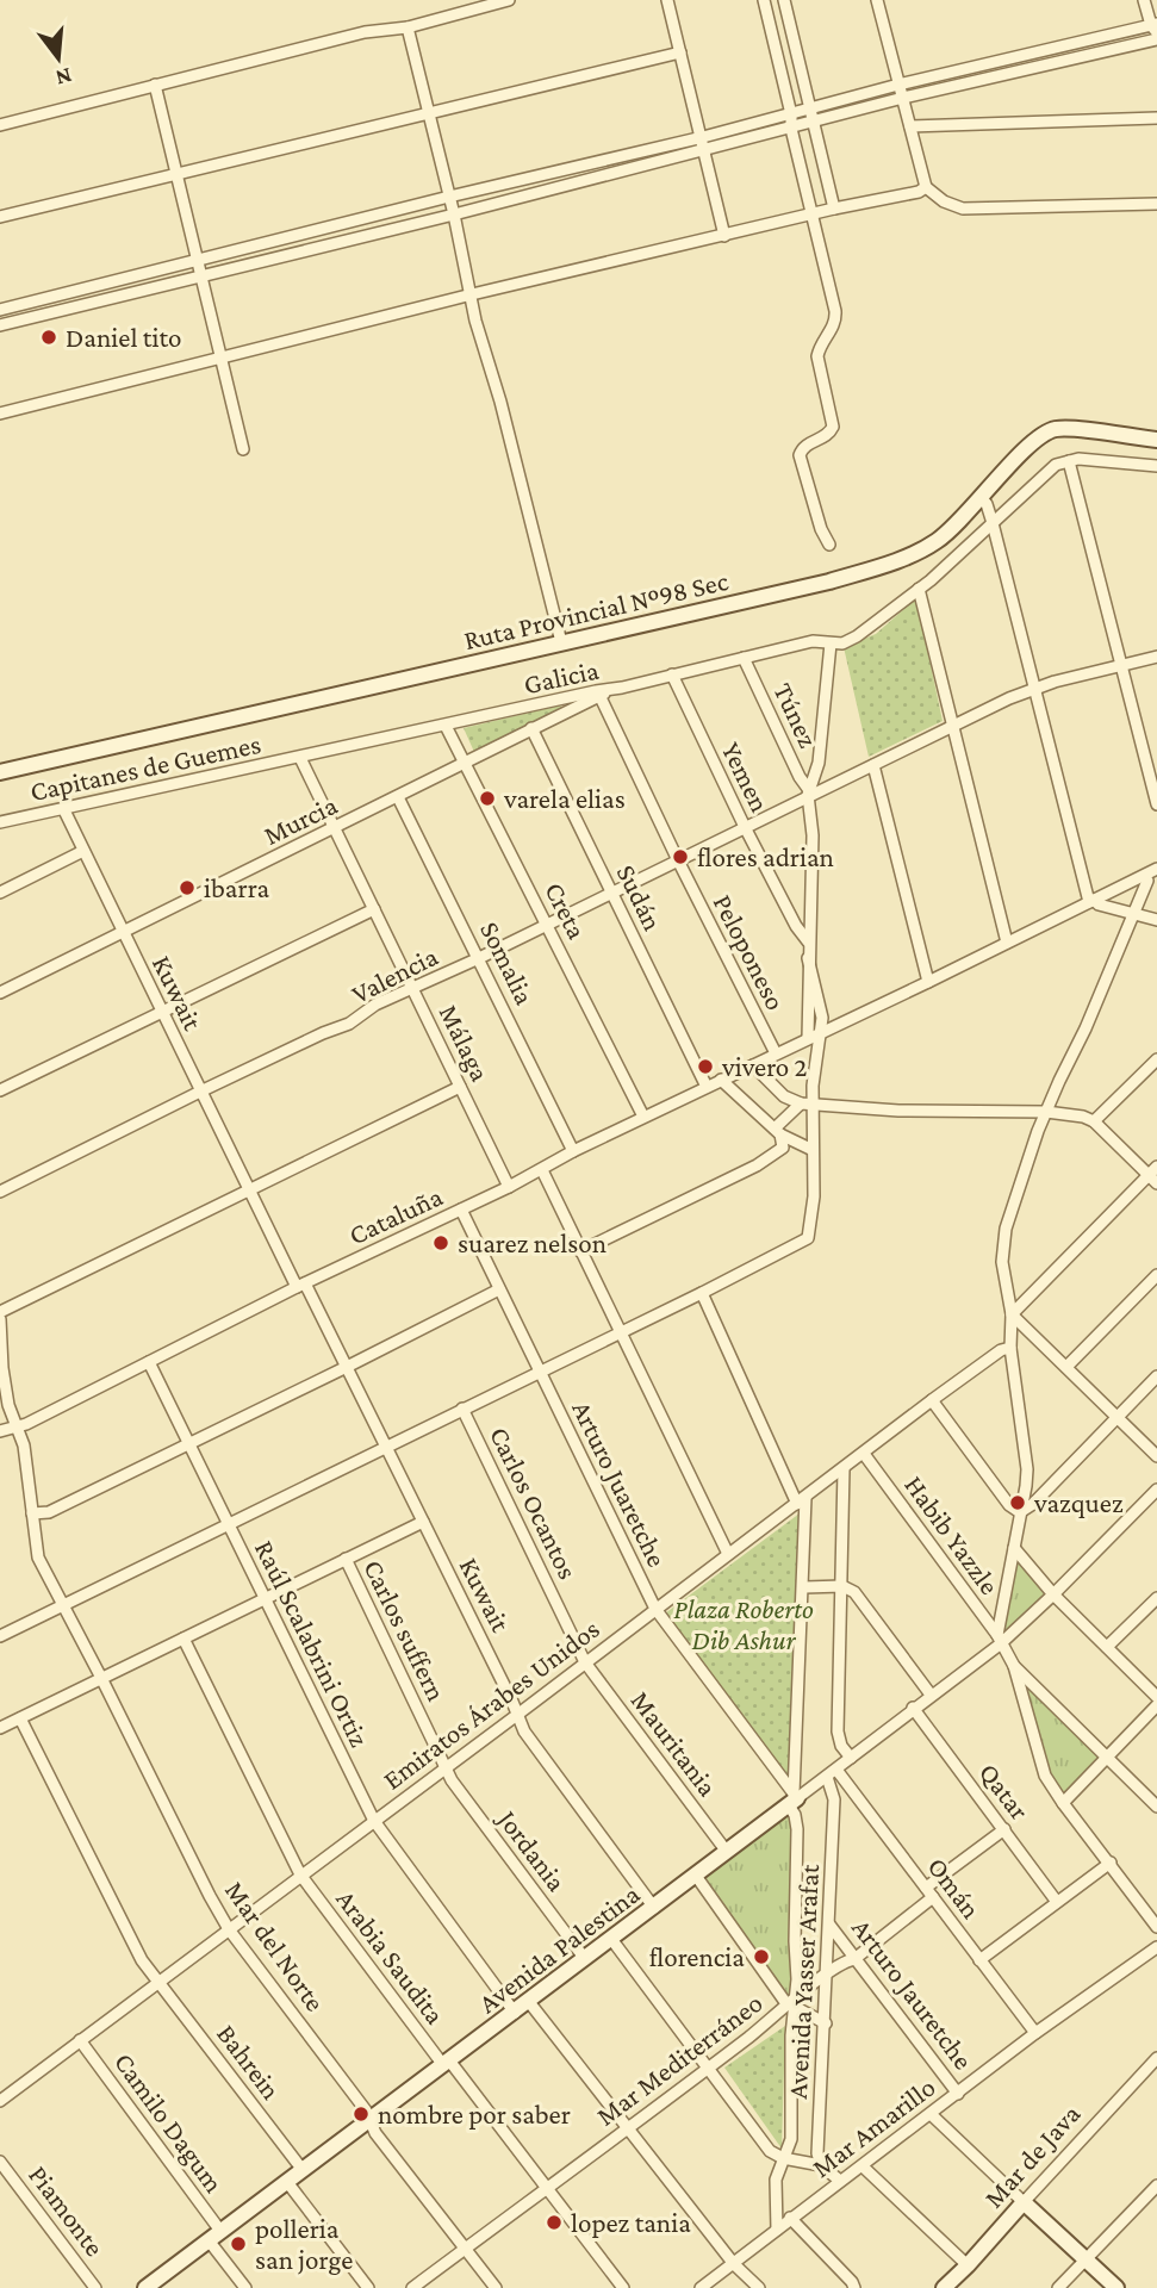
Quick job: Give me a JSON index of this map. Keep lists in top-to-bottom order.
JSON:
{
  "streets": {
    "street": [
      "Ruta Provincial Nº98 Sec",
      "Galicia",
      "Túnez",
      "Capitanes de Guemes",
      "Yemen",
      "Murcia",
      "Sudán",
      "Creta",
      "Peloponeso",
      "Somalia",
      "Valencia",
      "Kuwait",
      "Málaga",
      "Cataluña",
      "Arturo Juaretche",
      "Carlos Ocantos",
      "Habib Yazzle",
      "Carlos suffern",
      "Raúl Scalabrini Ortiz",
      "Emiratos Árabes Unidos",
      "Mauritania",
      "Qatar",
      "Jordania",
      "Omán",
      "Mar del Norte",
      "Avenida Palestina",
      "Arabia Saudita",
      "Avenida Yasser Arafat",
      "Arturo Jauretche",
      "Mar Mediterráneo",
      "Bahrein",
      "Camilo Dagum",
      "Mar Amarillo",
      "Mar de Java",
      "Piamonte"
    ]
  },
  "crossings": [
    ["Galicia", "Túnez"],
    ["Galicia", "Capitanes de Guemes"],
    ["Galicia", "Yemen"],
    ["Galicia", "Murcia"],
    ["Galicia", "Creta"],
    ["Galicia", "Peloponeso"],
    ["Galicia", "Málaga"],
    ["Túnez", "Valencia"],
    ["Capitanes de Guemes", "Kuwait"],
    ["Capitanes de Guemes", "Málaga"],
    ["Yemen", "Valencia"],
    ["Murcia", "Sudán"],
    ["Murcia", "Creta"],
    ["Murcia", "Peloponeso"],
    ["Murcia", "Somalia"],
    ["Murcia", "Kuwait"],
    ["Murcia", "Málaga"],
    ["Sudán", "Valencia"],
    ["Sudán", "Cataluña"],
    ["Creta", "Valencia"],
    ["Creta", "Cataluña"],
    ["Peloponeso", "Valencia"],
    ["Peloponeso", "Cataluña"],
    ["Somalia", "Valencia"],
    ["Somalia", "Cataluña"],
    ["Valencia", "Kuwait"],
    ["Valencia", "Málaga"],
    ["Kuwait", "Cataluña"],
    ["Kuwait", "Emiratos Árabes Unidos"],
    ["Kuwait", "Avenida Palestina"],
    ["Málaga", "Cataluña"],
    ["Cataluña", "Arturo Juaretche"],
    ["Cataluña", "Raúl Scalabrini Ortiz"],
    ["Arturo Juaretche", "Emiratos Árabes Unidos"],
    ["Arturo Juaretche", "Avenida Palestina"],
    ["Arturo Juaretche", "Avenida Yasser Arafat"],
    ["Carlos Ocantos", "Emiratos Árabes Unidos"],
    ["Carlos Ocantos", "Mauritania"],
    ["Habib Yazzle", "Emiratos Árabes Unidos"],
    ["Habib Yazzle", "Avenida Palestina"],
    ["Carlos suffern", "Emiratos Árabes Unidos"],
    ["Carlos suffern", "Jordania"],
    ["Raúl Scalabrini Ortiz", "Emiratos Árabes Unidos"],
    ["Raúl Scalabrini Ortiz", "Avenida Palestina"],
    ["Emiratos Árabes Unidos", "Mauritania"],
    ["Emiratos Árabes Unidos", "Jordania"],
    ["Emiratos Árabes Unidos", "Mar del Norte"],
    ["Emiratos Árabes Unidos", "Arabia Saudita"],
    ["Emiratos Árabes Unidos", "Avenida Yasser Arafat"],
    ["Emiratos Árabes Unidos", "Bahrein"],
    ["Emiratos Árabes Unidos", "Camilo Dagum"],
    ["Mauritania", "Avenida Palestina"],
    ["Qatar", "Avenida Palestina"],
    ["Jordania", "Avenida Palestina"],
    ["Omán", "Avenida Palestina"],
    ["Omán", "Mar Mediterráneo"],
    ["Omán", "Mar Amarillo"],
    ["Mar del Norte", "Avenida Palestina"],
    ["Mar del Norte", "Mar Mediterráneo"],
    ["Avenida Palestina", "Arabia Saudita"],
    ["Avenida Palestina", "Avenida Yasser Arafat"],
    ["Avenida Palestina", "Bahrein"],
    ["Avenida Palestina", "Camilo Dagum"],
    ["Arabia Saudita", "Mar Mediterráneo"],
    ["Avenida Yasser Arafat", "Arturo Jauretche"],
    ["Avenida Yasser Arafat", "Mar Mediterráneo"],
    ["Avenida Yasser Arafat", "Mar Amarillo"],
    ["Arturo Jauretche", "Mar Mediterráneo"],
    ["Arturo Jauretche", "Mar Amarillo"]
  ],
  "parks": ["Plaza Roberto Dib Ashur"],
  "places": [
    "Daniel tito",
    "varela elias",
    "flores adrian",
    "ibarra",
    "vivero 2",
    "suarez nelson",
    "vazquez",
    "florencia",
    "nombre por saber",
    "lopez tania",
    "polleria san jorge"
  ],
  "north": "bottom"
}
